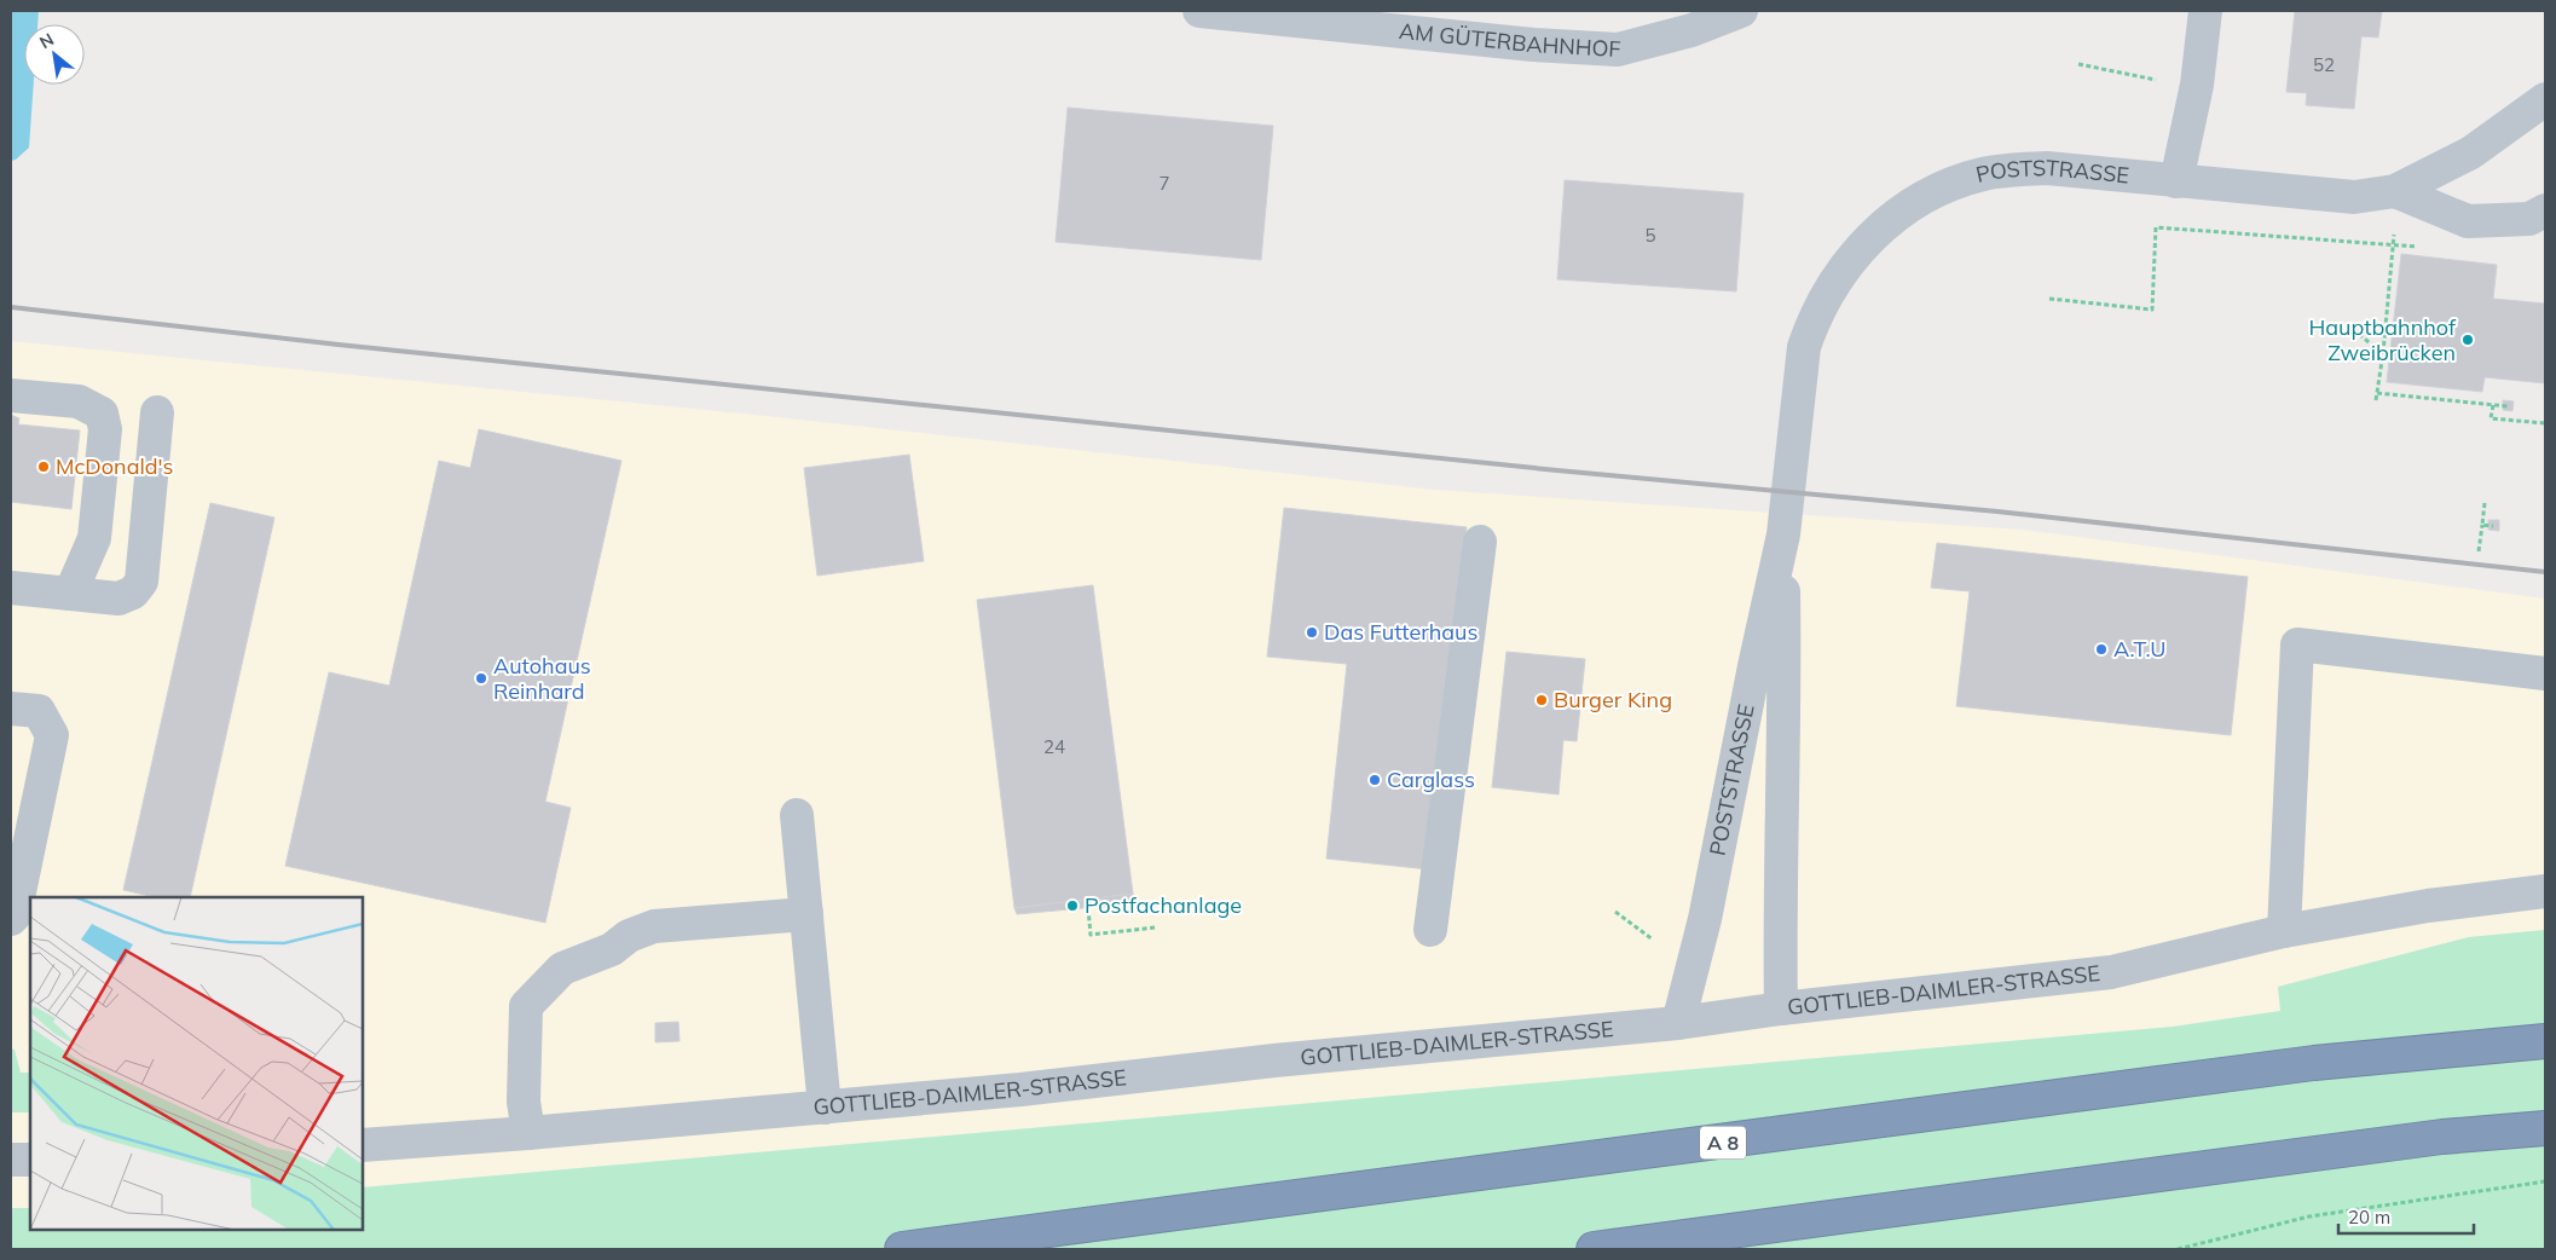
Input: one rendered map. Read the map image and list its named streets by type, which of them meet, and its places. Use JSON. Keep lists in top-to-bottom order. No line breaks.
{"streets":{"highway":["A 8"],"street":["AM GÜTERBAHNHOF","POSTSTRASSE","GOTTLIEB-DAIMLER-STRASSE"]},"crossings":[["POSTSTRASSE","GOTTLIEB-DAIMLER-STRASSE"]],"places":["Hauptbahnhof Zweibrücken","McDonald's","Das Futterhaus","A.T.U","Autohaus Reinhard","Burger King","Carglass","Postfachanlage"],"house_numbers":["52","7","5","24"],"scale_bar":"20 m","north":"top left"}
